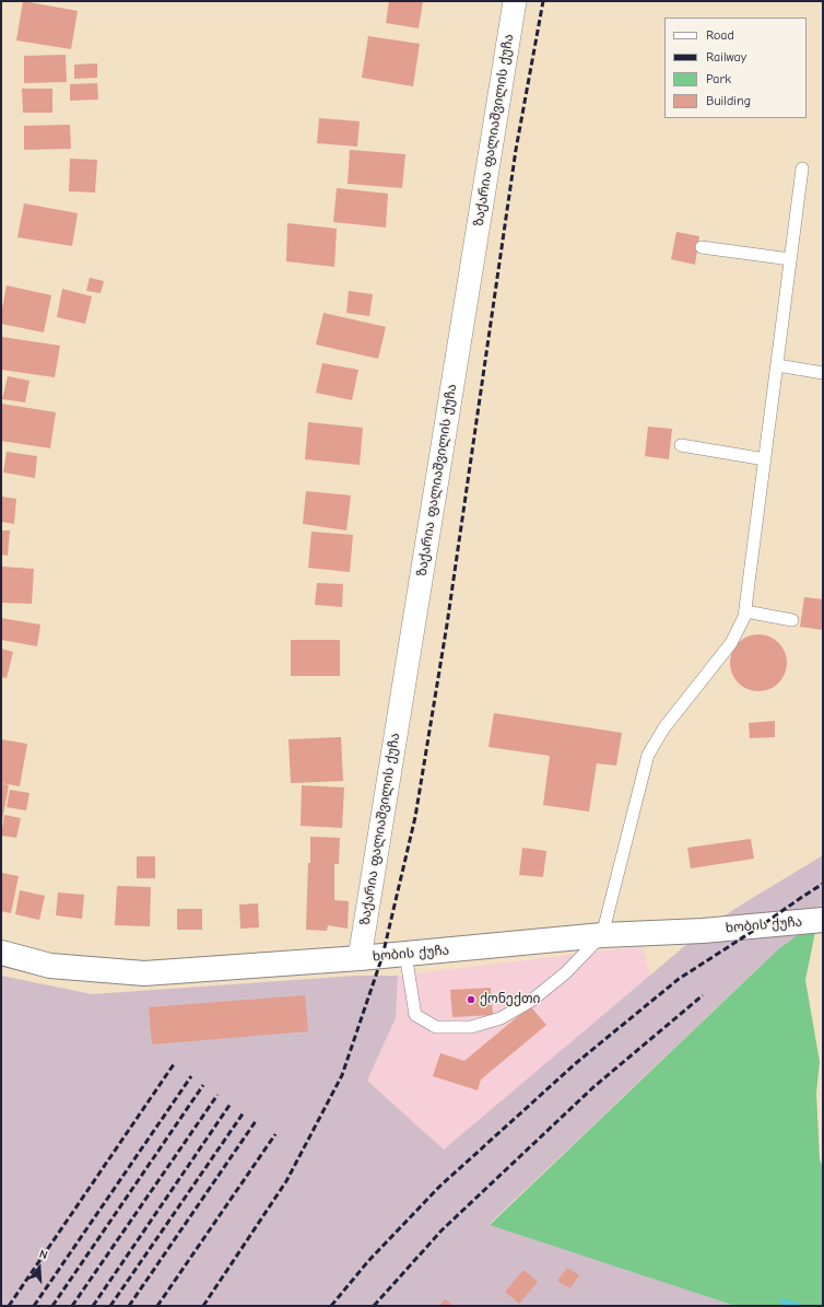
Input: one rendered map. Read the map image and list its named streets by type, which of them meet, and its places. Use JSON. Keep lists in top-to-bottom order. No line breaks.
{"streets":{"main road":["ხობის ქუჩა"],"street":["ზაქარია ფალიაშვილის ქუჩა"]},"crossings":[["ზაქარია ფალიაშვილის ქუჩა","ხობის ქუჩა"]],"places":["ქონექთი"],"legend":["Road","Railway","Park","Building"],"north":"top"}
